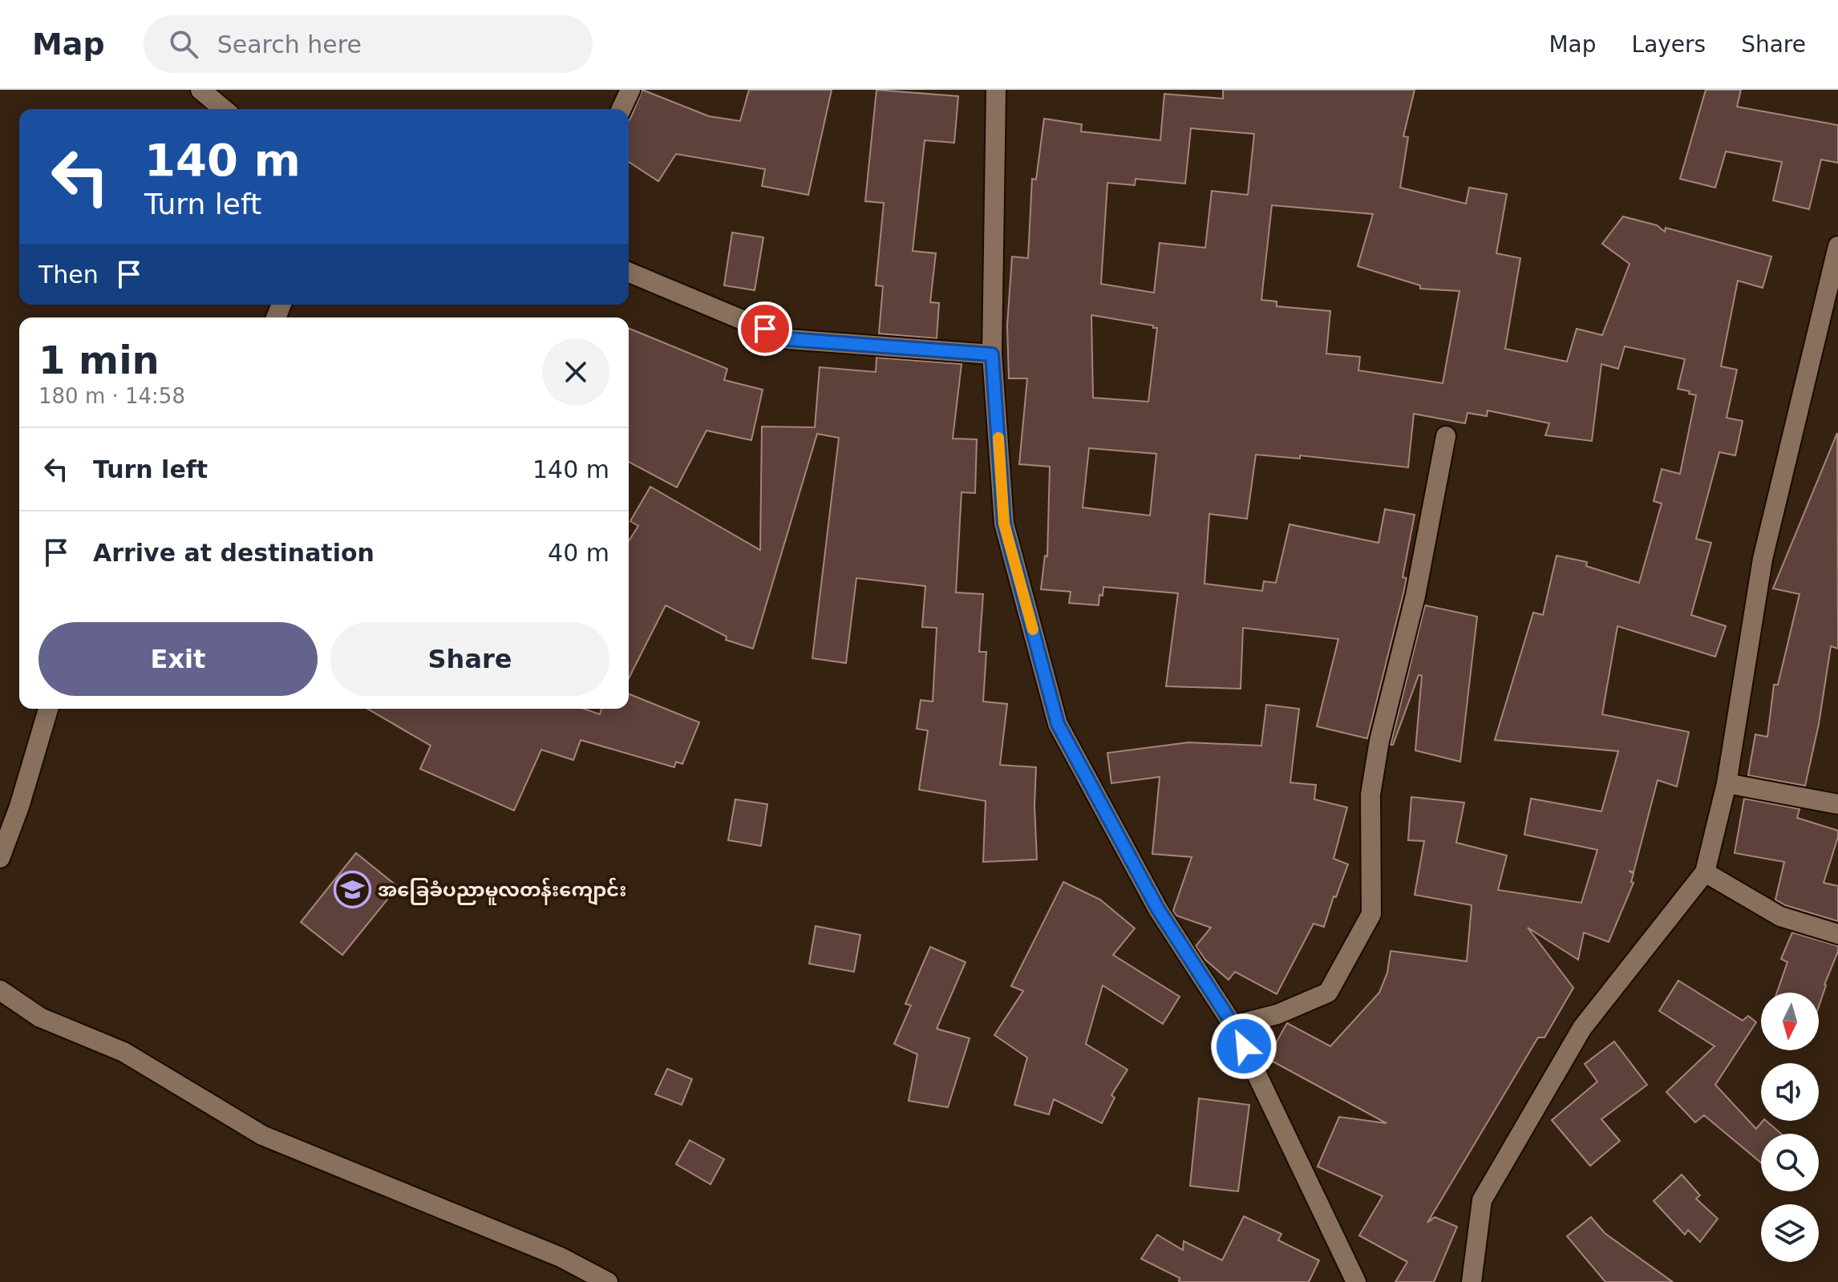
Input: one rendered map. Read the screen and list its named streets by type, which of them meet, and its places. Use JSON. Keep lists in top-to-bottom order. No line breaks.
{"places":{"school or university":["အခြေခံပညာမူလတန်းကျောင်း"]},"north":"bottom","page":{"header":"Map","search":"Search here","nav":["Map","Layers","Share"],"turn":["140 m","Turn left"],"then":"Then","heading":["1 min","180 m · 14:58"],"list":[{"name":"Turn left","value":"140 m"},{"name":"Arrive at destination","value":"40 m"}],"buttons":["Exit","Share"]}}
